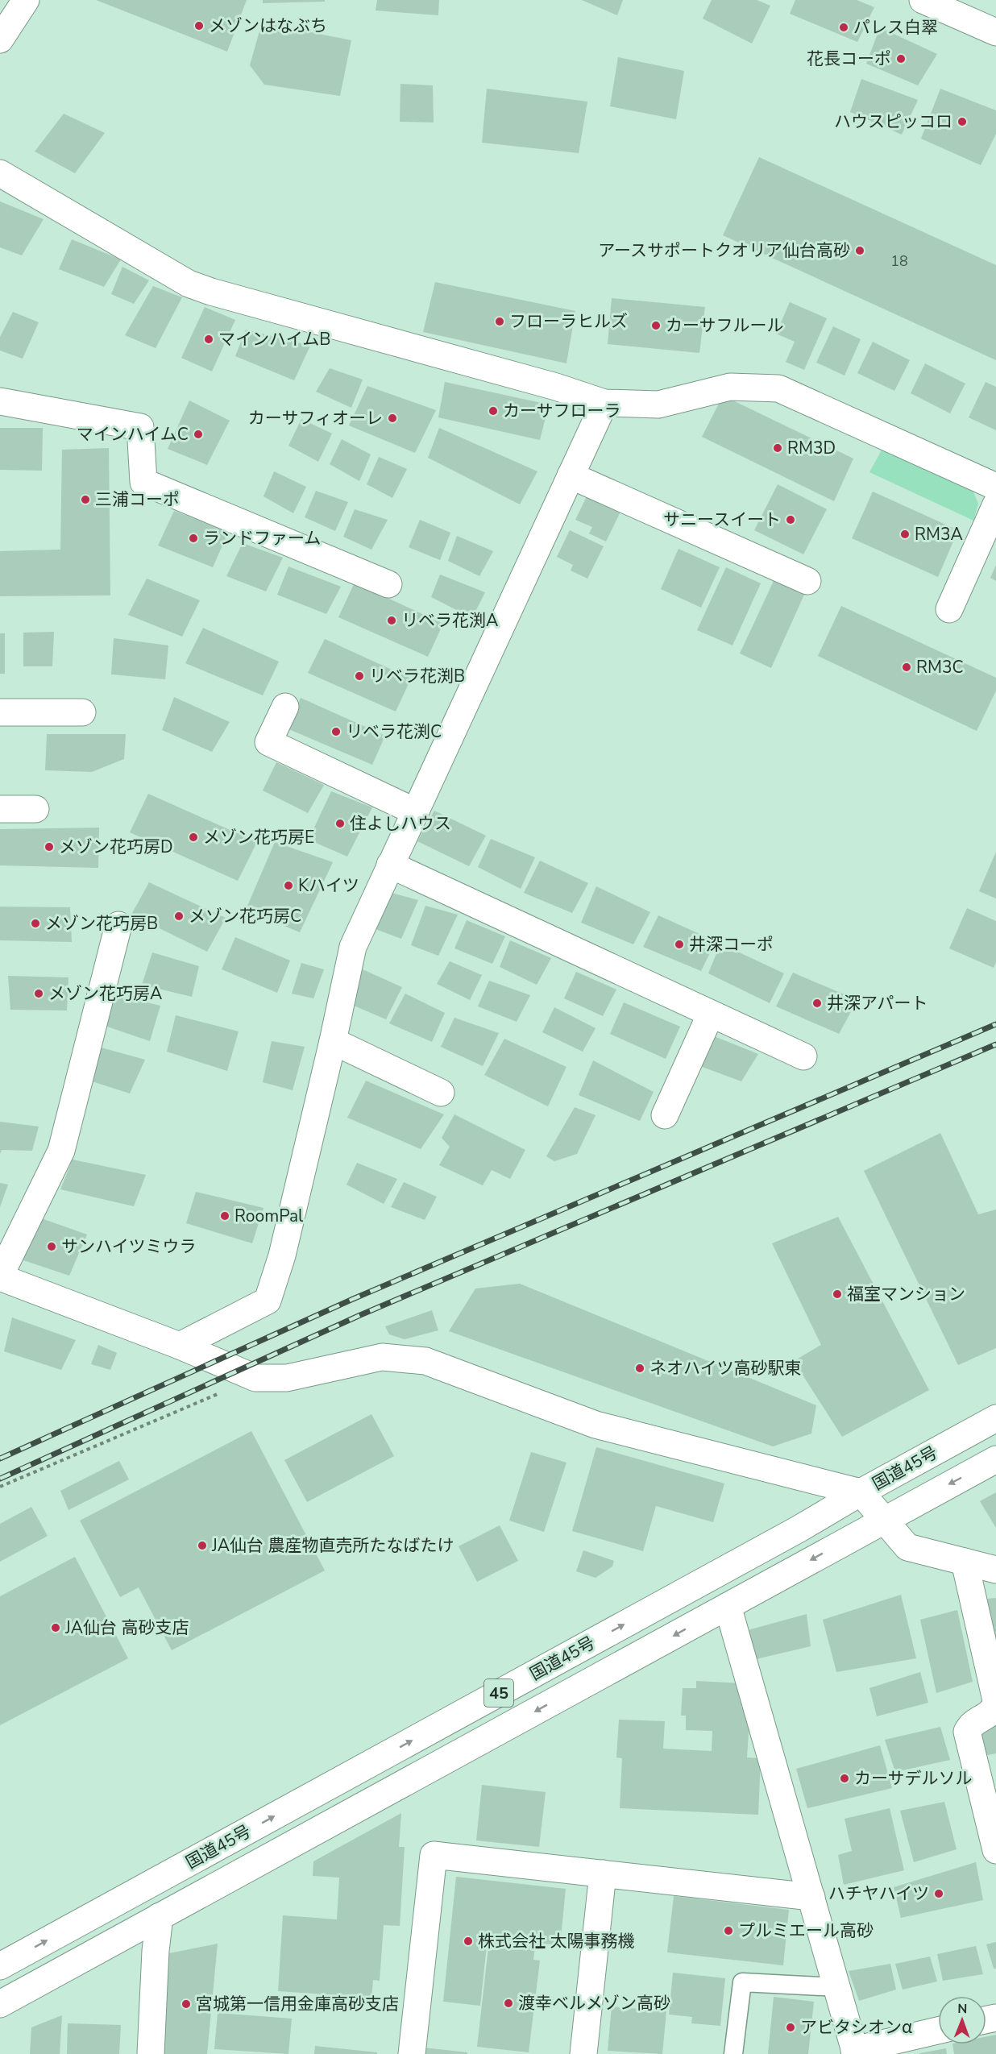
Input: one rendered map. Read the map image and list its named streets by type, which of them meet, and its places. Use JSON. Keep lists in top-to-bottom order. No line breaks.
{"streets":{"main road":["国道45号","45"]},"places":["メゾンはなぶち","パレス白翠","花長コーポ","ハウスピッコロ","アースサポートクオリア仙台高砂","フローラヒルズ","カーサフルール","マインハイムB","カーサフローラ","カーサフィオーレ","マインハイムC","RM3D","三浦コーポ","サニースイート","RM3A","ランドファーム","リベラ花渕A","RM3C","リベラ花渕B","リベラ花渕C","住よしハウス","メゾン花巧房E","メゾン花巧房D","Kハイツ","メゾン花巧房C","メゾン花巧房B","井深コーポ","メゾン花巧房A","井深アパート","RoomPal","サンハイツミウラ","福室マンション","ネオハイツ高砂駅東","JA仙台 農産物直売所たなばたけ","JA仙台 高砂支店","カーサデルソル","ハチヤハイツ","プルミエール高砂","株式会社 太陽事務機","渡幸ベルメゾン高砂","宮城第一信用金庫高砂支店","アビタシオンα"],"house_numbers":["18"],"north":"top"}
